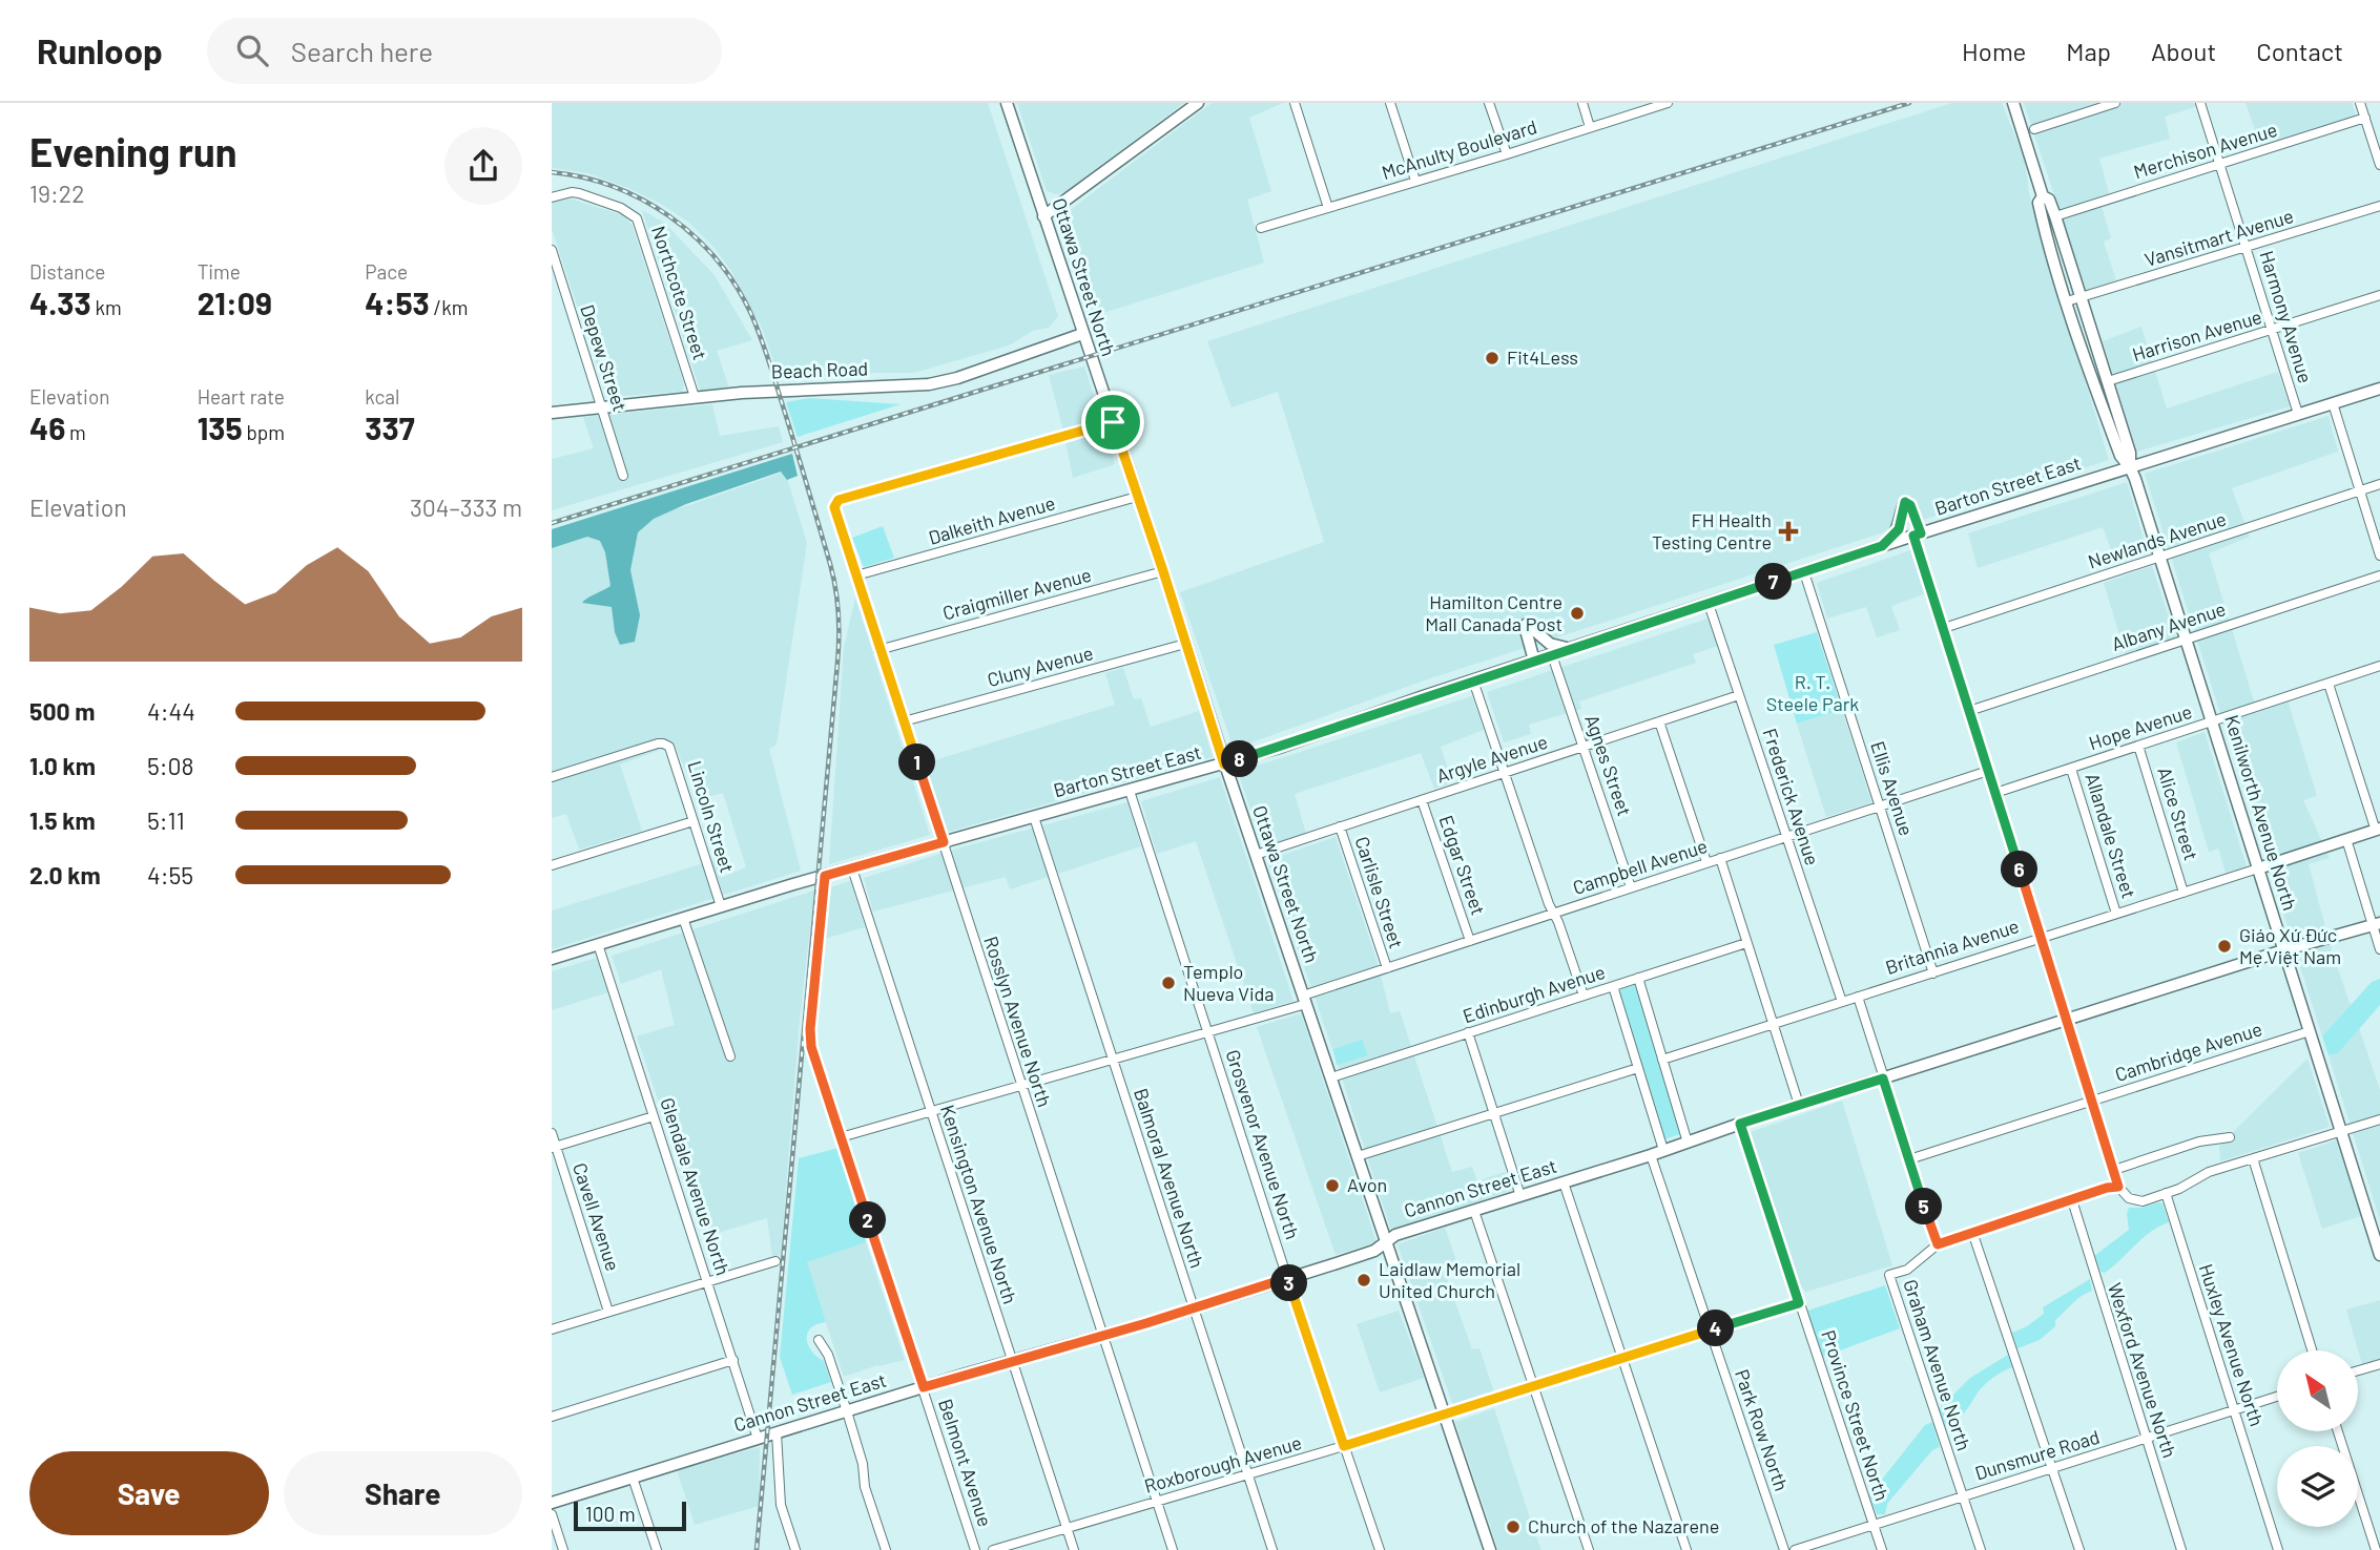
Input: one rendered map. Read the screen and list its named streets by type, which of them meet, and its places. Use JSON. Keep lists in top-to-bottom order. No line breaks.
{"streets":{"main road":["Ottawa Street North","Beach Road","Barton Street East","Kenilworth Avenue North","Britannia Avenue","Cannon Street East"],"street":["McAnulty Boulevard","Merchison Avenue","Vansitmart Avenue","Northcote Street","Harmony Avenue","Harrison Avenue","Depew Street","Dalkeith Avenue","Newlands Avenue","Craigmiller Avenue","Albany Avenue","Cluny Avenue","Hope Avenue","Argyle Avenue","Agnes Street","Ellis Avenue","Frederick Avenue","Alice Street","Lincoln Street","Allandale Street","Edgar Street","Campbell Avenue","Carlisle Street","Edinburgh Avenue","Rosslyn Avenue North","Cambridge Avenue","Grosvenor Avenue North","Balmoral Avenue North","Glendale Avenue North","Kensington Avenue North","Cavell Avenue","Huxley Avenue North","Graham Avenue North","Wexford Avenue North","Province Street North","Park Row North","Dunsmure Road","Belmont Avenue","Roxborough Avenue"]},"crossings":[["Merchison Avenue","Harmony Avenue"],["Merchison Avenue","Kenilworth Avenue North"],["Vansitmart Avenue","Harmony Avenue"],["Vansitmart Avenue","Kenilworth Avenue North"],["Ottawa Street North","Beach Road"],["Ottawa Street North","Barton Street East"],["Ottawa Street North","Dalkeith Avenue"],["Ottawa Street North","Craigmiller Avenue"],["Ottawa Street North","Cluny Avenue"],["Ottawa Street North","Argyle Avenue"],["Ottawa Street North","Campbell Avenue"],["Ottawa Street North","Edinburgh Avenue"],["Ottawa Street North","Rosslyn Avenue North"],["Ottawa Street North","Cannon Street East"],["Ottawa Street North","Roxborough Avenue"],["Northcote Street","Beach Road"],["Harmony Avenue","Harrison Avenue"],["Harmony Avenue","Barton Street East"],["Harrison Avenue","Kenilworth Avenue North"],["Depew Street","Beach Road"],["Barton Street East","Agnes Street"],["Barton Street East","Ellis Avenue"],["Barton Street East","Frederick Avenue"],["Barton Street East","Kenilworth Avenue North"],["Barton Street East","Lincoln Street"],["Barton Street East","Rosslyn Avenue North"],["Barton Street East","Grosvenor Avenue North"],["Barton Street East","Balmoral Avenue North"],["Barton Street East","Glendale Avenue North"],["Barton Street East","Kensington Avenue North"],["Barton Street East","Belmont Avenue"],["Dalkeith Avenue","Rosslyn Avenue North"],["Newlands Avenue","Kenilworth Avenue North"],["Craigmiller Avenue","Rosslyn Avenue North"],["Albany Avenue","Kenilworth Avenue North"],["Cluny Avenue","Rosslyn Avenue North"],["Hope Avenue","Kenilworth Avenue North"],["Hope Avenue","Alice Street"],["Hope Avenue","Allandale Street"],["Argyle Avenue","Agnes Street"],["Argyle Avenue","Frederick Avenue"],["Argyle Avenue","Edgar Street"],["Argyle Avenue","Carlisle Street"],["Agnes Street","Campbell Avenue"],["Ellis Avenue","Campbell Avenue"],["Ellis Avenue","Britannia Avenue"],["Frederick Avenue","Campbell Avenue"],["Frederick Avenue","Britannia Avenue"],["Kenilworth Avenue North","Britannia Avenue"],["Kenilworth Avenue North","Cambridge Avenue"],["Kenilworth Avenue North","Cannon Street East"],["Alice Street","Britannia Avenue"],["Allandale Street","Britannia Avenue"],["Edgar Street","Campbell Avenue"],["Campbell Avenue","Carlisle Street"],["Campbell Avenue","Rosslyn Avenue North"],["Campbell Avenue","Grosvenor Avenue North"],["Campbell Avenue","Balmoral Avenue North"],["Campbell Avenue","Kensington Avenue North"],["Campbell Avenue","Belmont Avenue"],["Rosslyn Avenue North","Cannon Street East"],["Rosslyn Avenue North","Roxborough Avenue"],["Grosvenor Avenue North","Cannon Street East"],["Grosvenor Avenue North","Roxborough Avenue"],["Balmoral Avenue North","Cannon Street East"],["Balmoral Avenue North","Roxborough Avenue"],["Glendale Avenue North","Cannon Street East"],["Cannon Street East","Kensington Avenue North"],["Cannon Street East","Province Street North"],["Cannon Street East","Park Row North"],["Cannon Street East","Belmont Avenue"],["Kensington Avenue North","Roxborough Avenue"],["Huxley Avenue North","Dunsmure Road"],["Graham Avenue North","Dunsmure Road"],["Wexford Avenue North","Dunsmure Road"],["Province Street North","Dunsmure Road"],["Province Street North","Roxborough Avenue"],["Park Row North","Roxborough Avenue"]],"parks":["R. T. Steele Park"],"places":{"other":["Fit4Less","Hamilton Centre Mall Canada Post","Giáo Xứ Đức Mẹ Việt Nam","Templo Nueva Vida","Avon","Laidlaw Memorial United Church","Church of the Nazarene"],"health":["FH Health Testing Centre"]},"scale_bar":"100 m","north":"top left","page":{"header":"Runloop","search":"Search here","nav":["Home","Map","About","Contact"],"heading":["Evening run","19:22"],"stats":[["Distance","4.33 km"],["Time","21:09"],["Pace","4:53 /km"],["Elevation","46 m"],["Heart rate","135 bpm"],["kcal","337"]],"chart":["Elevation","304–333 m"],"pins":["7","8","1","6","5","2","3","4"],"list":[{"name":"500 m","note":"4:44"},{"name":"1.0 km","note":"5:08"},{"name":"1.5 km","note":"5:11"},{"name":"2.0 km","note":"4:55"}],"buttons":["Save","Share"],"scale":"100 m"}}
